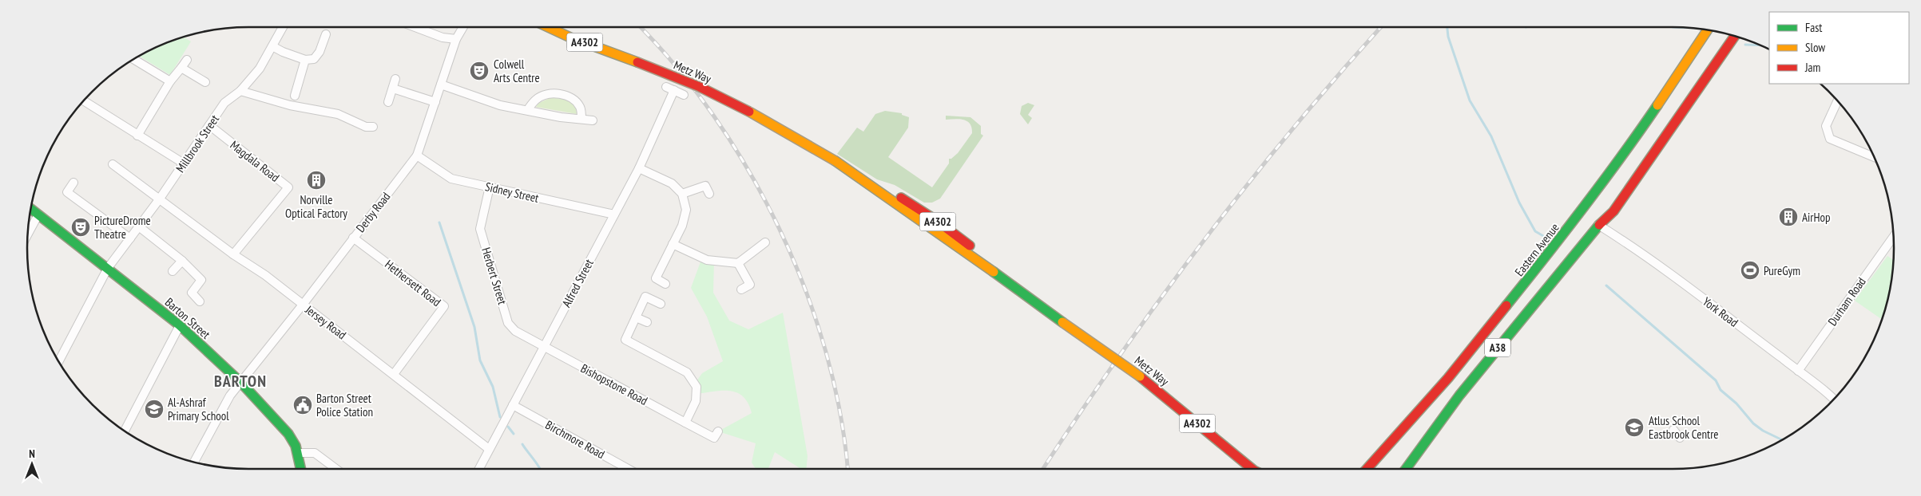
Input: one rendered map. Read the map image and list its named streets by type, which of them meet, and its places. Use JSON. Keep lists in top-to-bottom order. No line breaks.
{"streets":{"main road":["A4302","Metz Way","Eastern Avenue","Barton Street","A38"],"street":["Millbrook Street","Magdala Road","Sidney Street","Derby Road","Herbert Street","Hethersett Road","Alfred Street","Durham Road","York Road","Jersey Road","Bishopstone Road","Birchmore Road"]},"crossings":[["Millbrook Street","Magdala Road"],["Millbrook Street","Barton Street"],["Millbrook Street","Jersey Road"],["Magdala Road","Jersey Road"],["Sidney Street","Derby Road"],["Sidney Street","Herbert Street"],["Sidney Street","Alfred Street"],["Derby Road","Hethersett Road"],["Derby Road","Barton Street"],["Derby Road","Jersey Road"],["Eastern Avenue","York Road"],["Herbert Street","Alfred Street"],["Herbert Street","Bishopstone Road"],["Hethersett Road","Jersey Road"],["Alfred Street","Jersey Road"],["Alfred Street","Bishopstone Road"],["Alfred Street","Birchmore Road"],["Durham Road","York Road"]],"districts":["BARTON"],"places":{"theatre":["Colwell Arts Centre","PictureDrome Theatre"],"building":["Norville Optical Factory","AirHop"],"sports":["PureGym"],"public building":["Barton Street Police Station"],"school or university":["Al-Ashraf Primary School","Atlus School Eastbrook Centre"]},"legend":["Fast","Slow","Jam"],"north":"top"}
